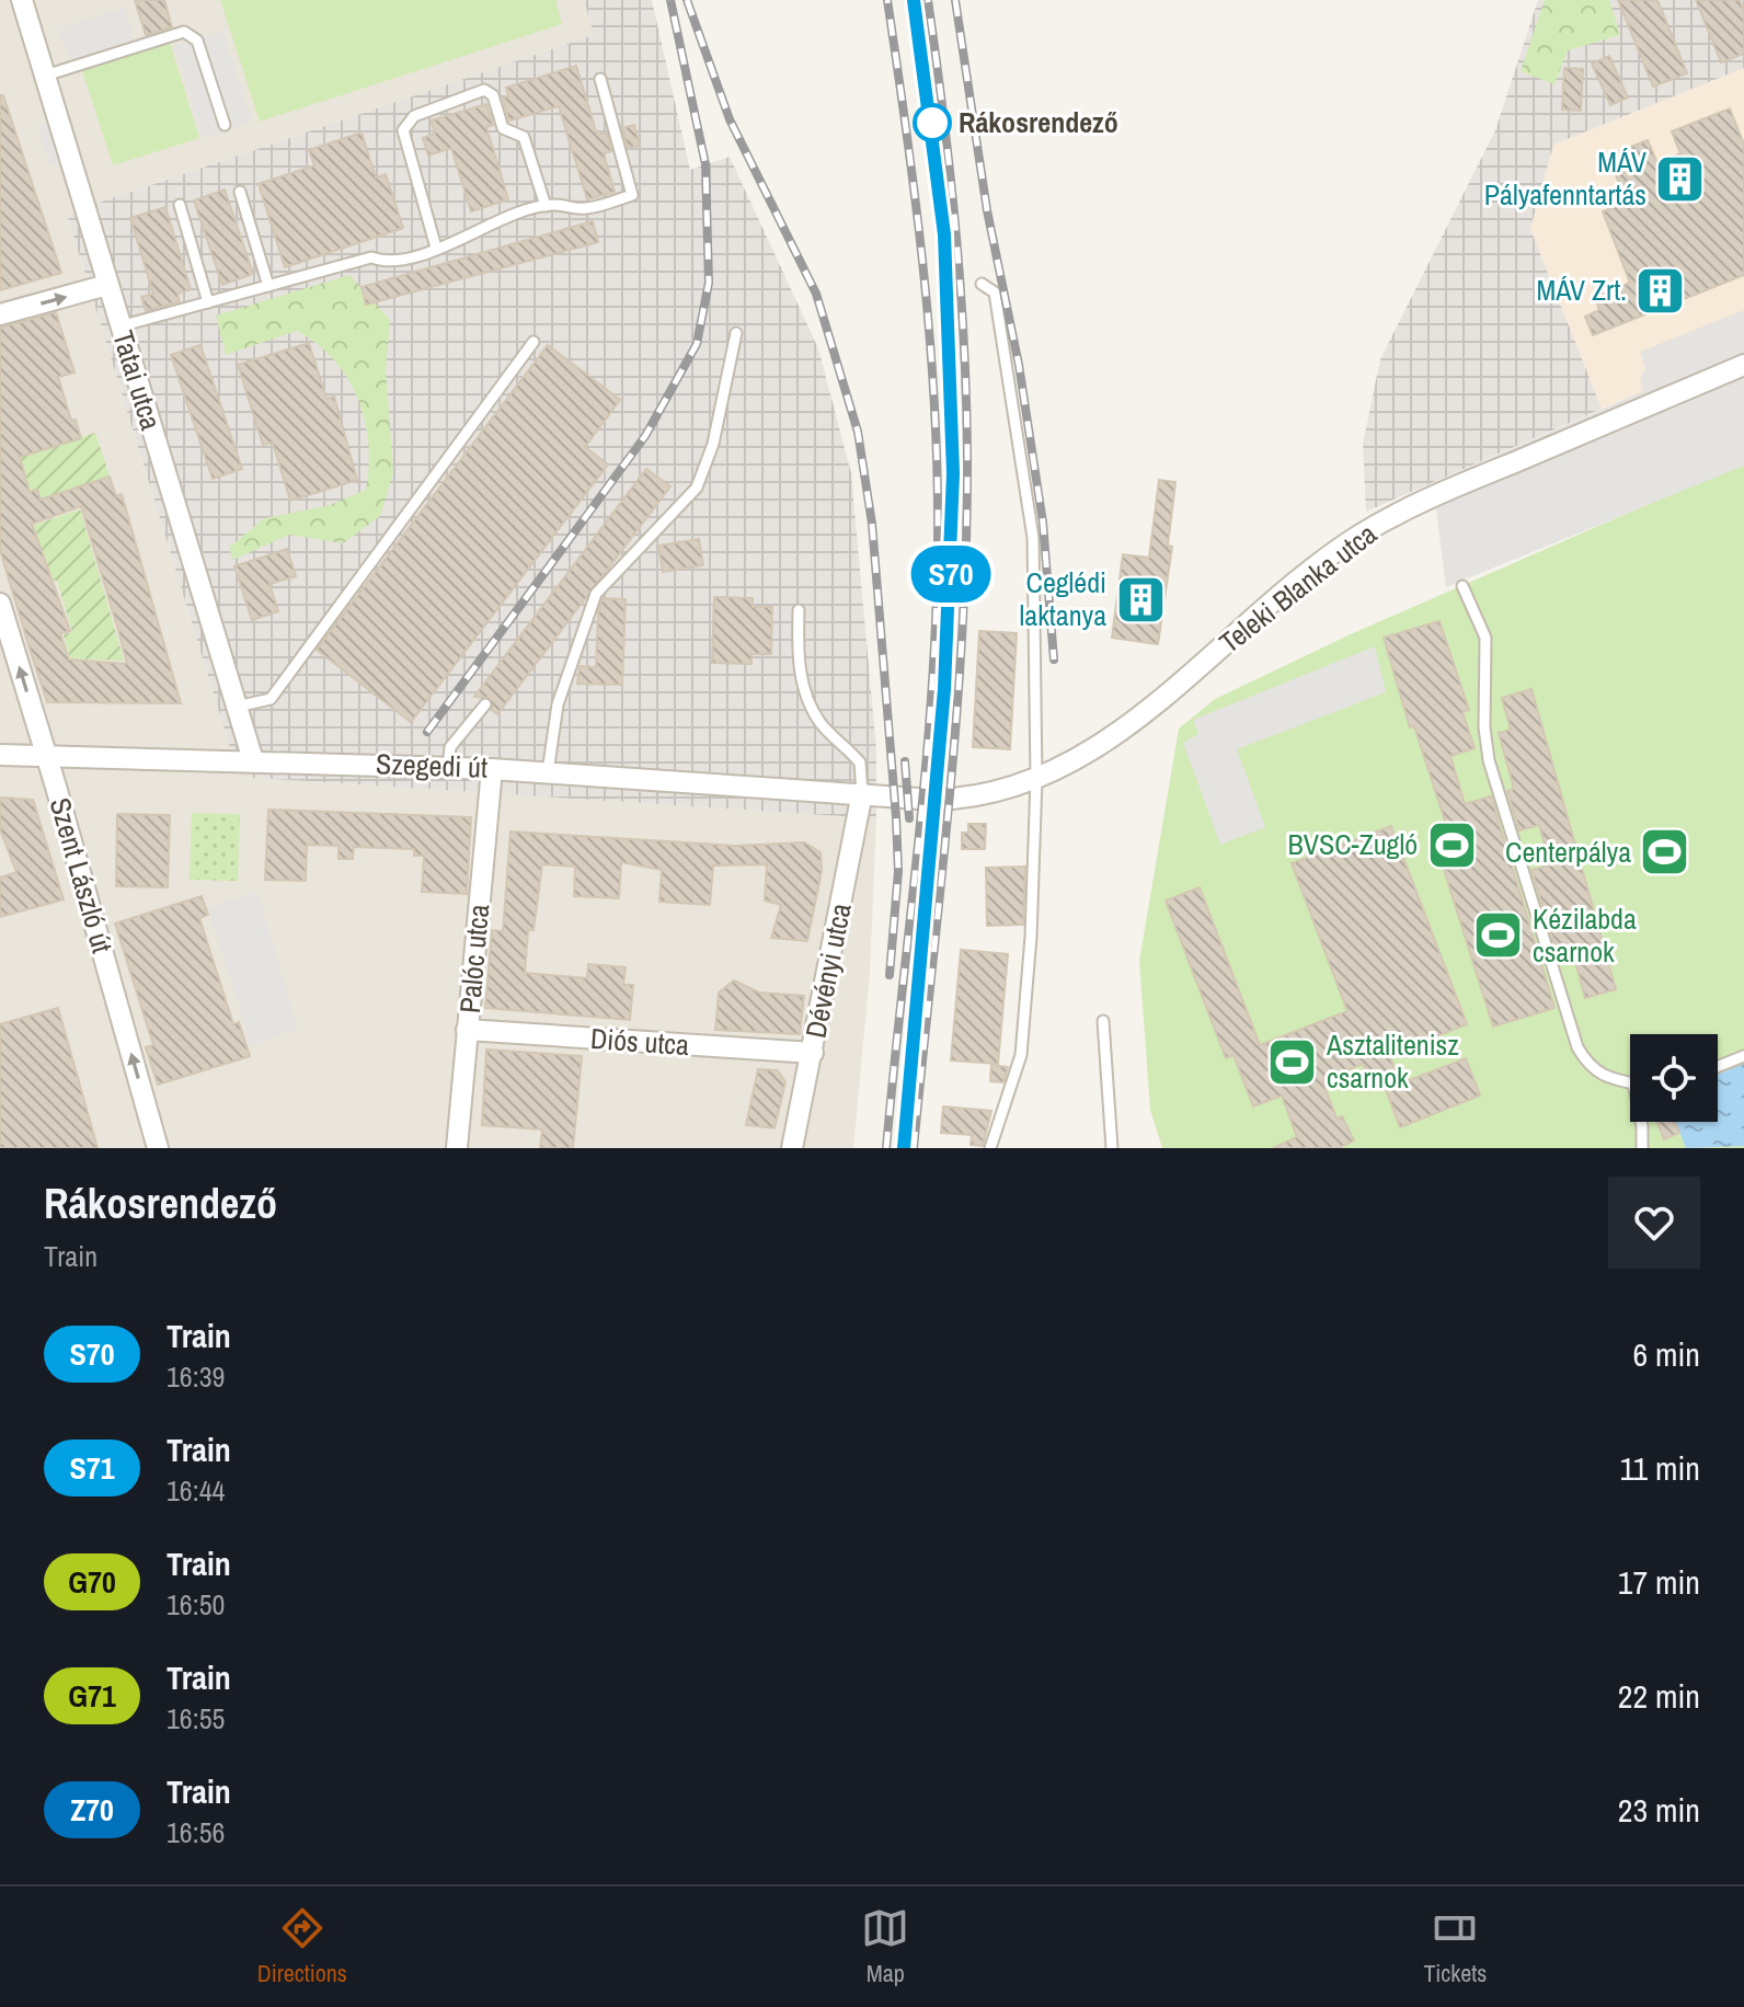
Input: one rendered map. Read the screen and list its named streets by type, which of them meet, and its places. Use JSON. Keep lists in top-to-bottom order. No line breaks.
{"streets":{"street":["Tatai utca","Teleki Blanka utca","Szegedi út","Szent László út","Palóc utca","Dévényi utca","Diós utca"]},"crossings":[["Tatai utca","Szegedi út"],["Teleki Blanka utca","Szegedi út"],["Teleki Blanka utca","Dévényi utca"],["Szegedi út","Szent László út"],["Szegedi út","Palóc utca"],["Szegedi út","Dévényi utca"],["Palóc utca","Diós utca"],["Dévényi utca","Diós utca"]],"one_way":["Szent László út"],"places":{"other":["Rákosrendező"],"building":["MÁV Pályafenntartás","MÁV Zrt.","Ceglédi laktanya"],"sports":["BVSC-Zugló","Centerpálya","Kézilabda csarnok","Asztalitenisz csarnok"]},"page":{"on_map":"S70","heading":["Rákosrendező","Train"],"list":[{"mark":"S70","name":"Train","note":"16:39","value":"6 min"},{"mark":"S71","name":"Train","note":"16:44","value":"11 min"},{"mark":"G70","name":"Train","note":"16:50","value":"17 min"},{"mark":"G71","name":"Train","note":"16:55","value":"22 min"},{"mark":"Z70","name":"Train","note":"16:56","value":"23 min"}],"tabs":["Directions","Map","Tickets"]}}
